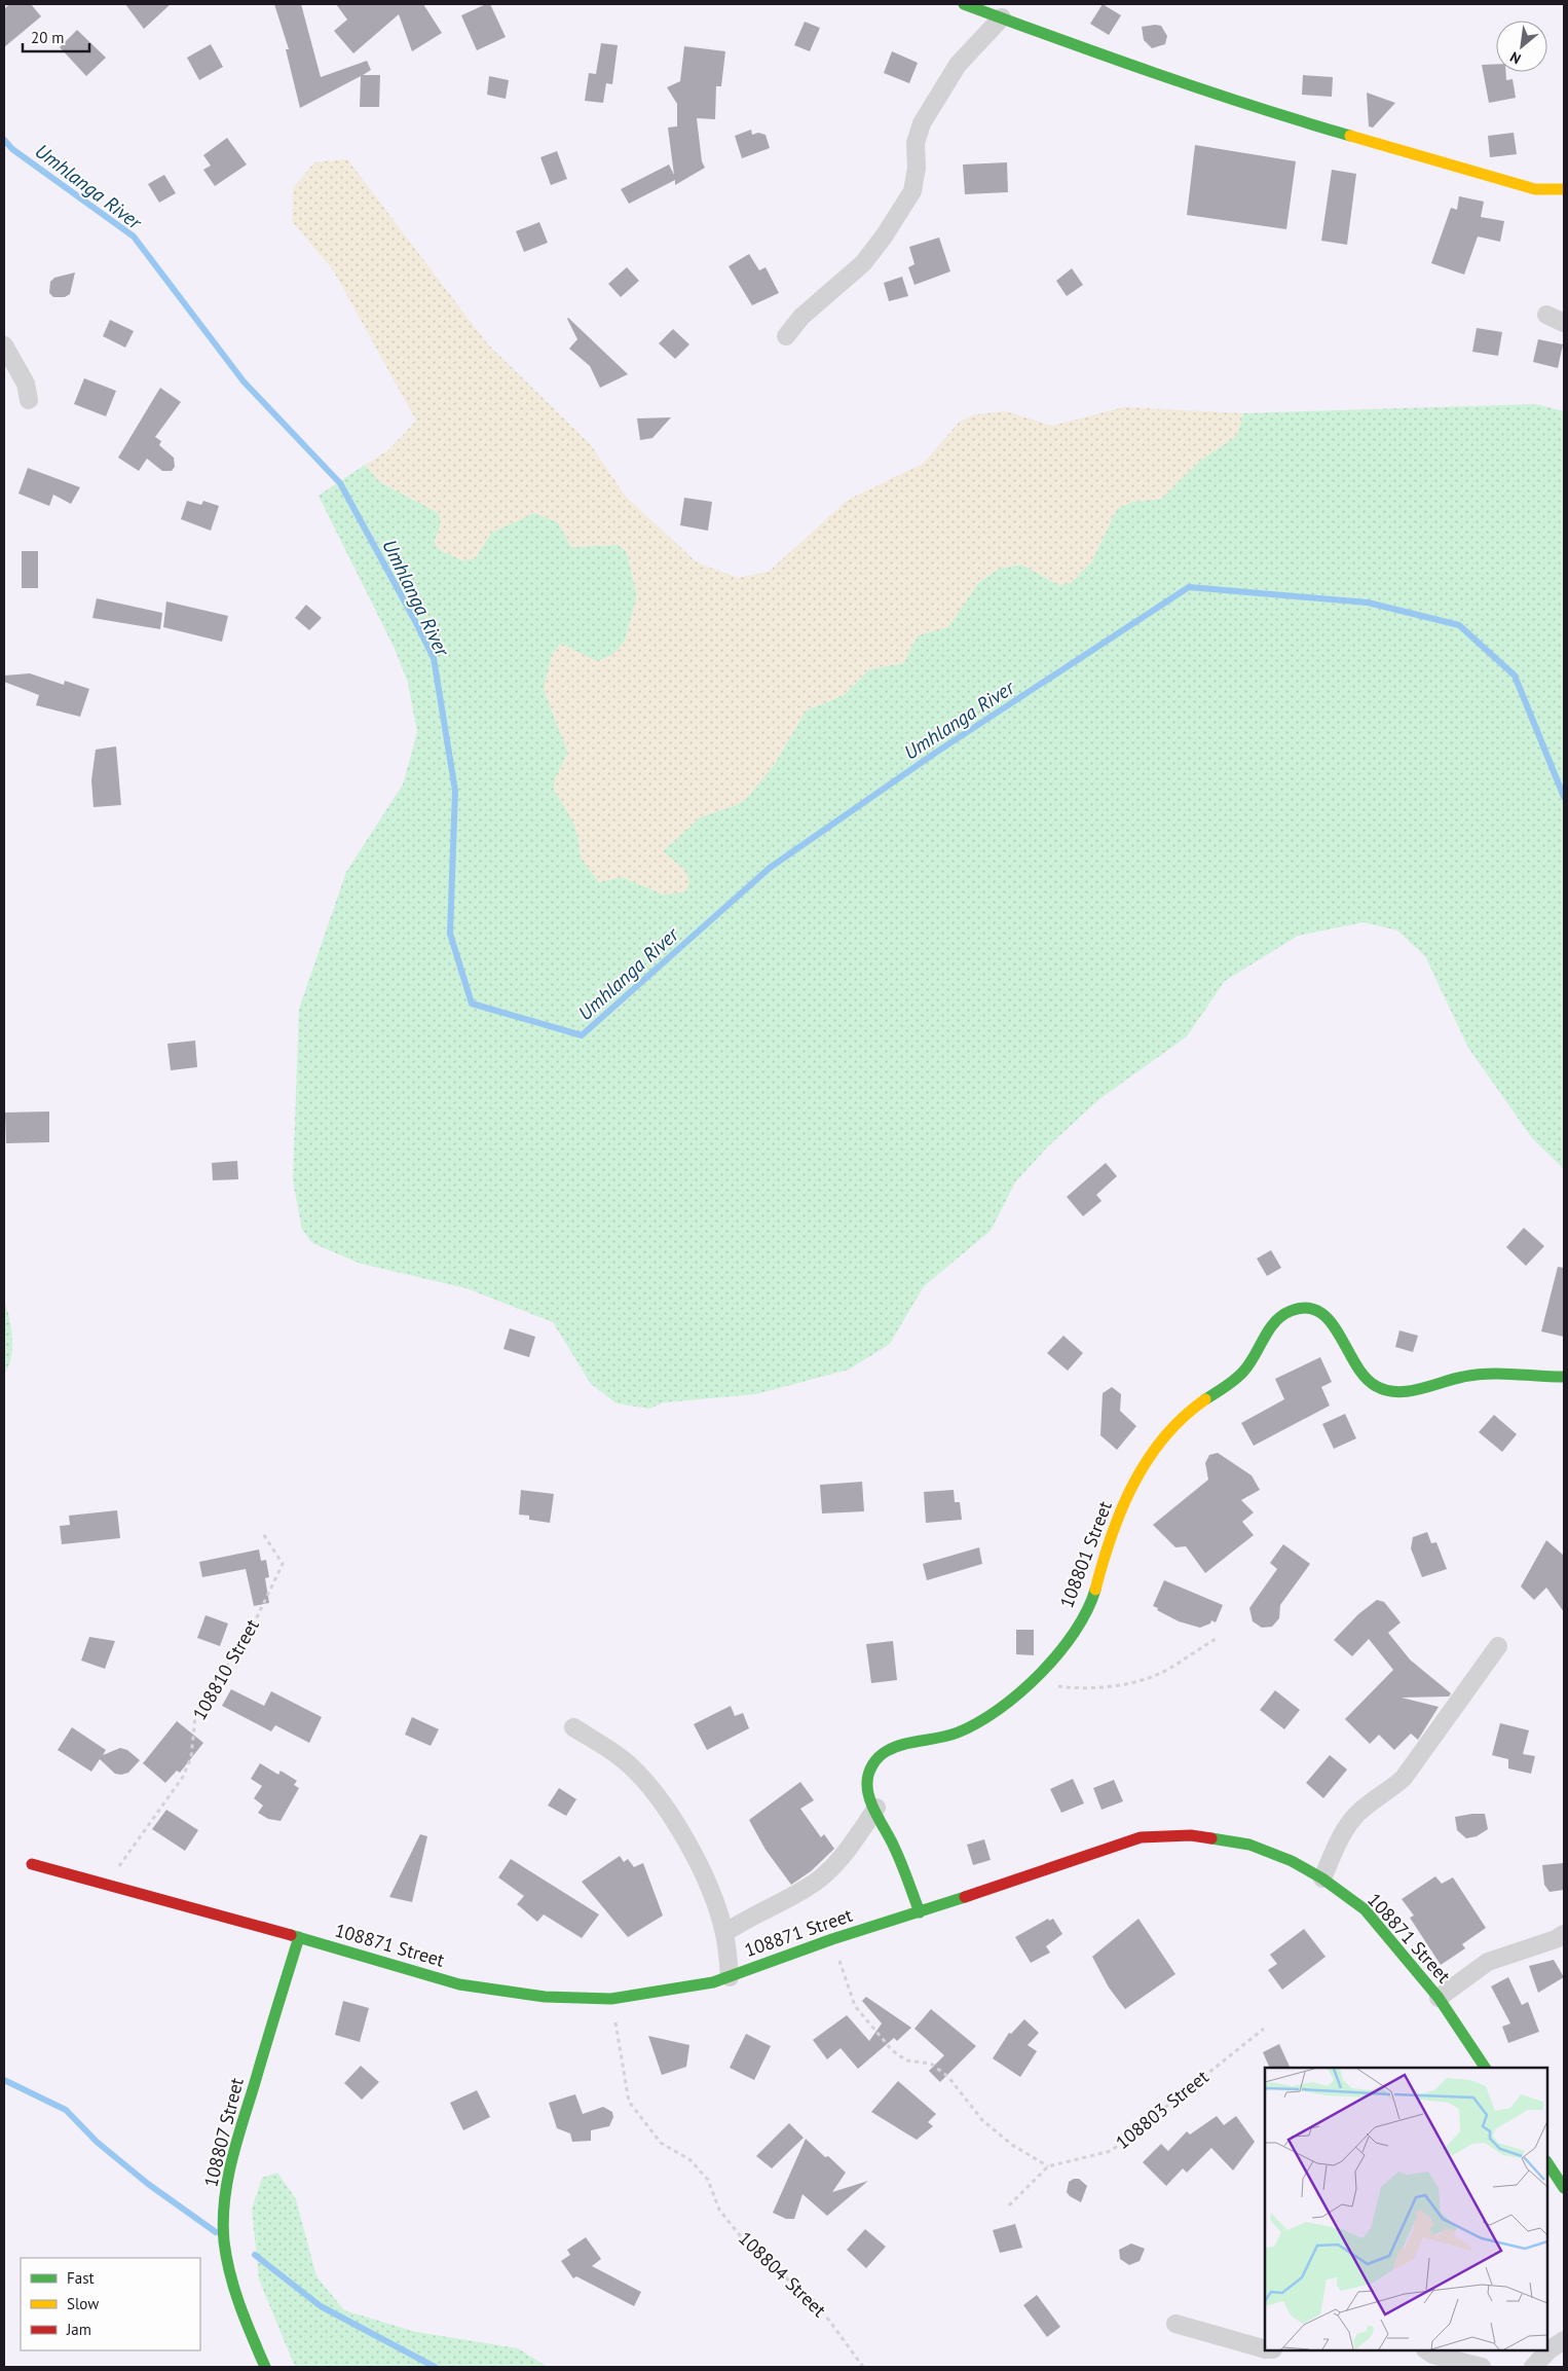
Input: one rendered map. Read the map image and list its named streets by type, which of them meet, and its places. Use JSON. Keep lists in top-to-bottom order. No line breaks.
{"streets":{"street":["108801 Street","108871 Street","108807 Street"],"path":["108810 Street","108803 Street","108804 Street"]},"crossings":[["108801 Street","108871 Street"],["108810 Street","108871 Street"],["108871 Street","108807 Street"],["108871 Street","108804 Street"]],"water":["Umhlanga River"],"legend":["Fast","Slow","Jam"],"scale_bar":"20 m","north":"bottom left"}
